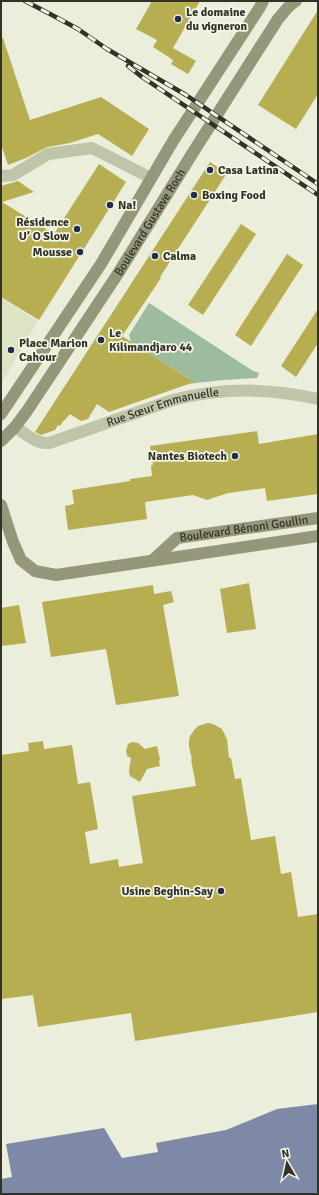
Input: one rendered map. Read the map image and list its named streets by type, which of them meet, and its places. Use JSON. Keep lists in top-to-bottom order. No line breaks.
{"streets":{"street":["Boulevard Gustave Roch","Rue Sœur Emmanuelle","Boulevard Bénoni Goullin"]},"crossings":[["Boulevard Gustave Roch","Rue Sœur Emmanuelle"]],"places":["Le domaine du vigneron","Casa Latina","Boxing Food","Na!","Résidence U’ O Slow","Mousse","Calma","Le Kilimandjaro 44","Place Marion Cahour","Nantes Biotech","Usine Beghin-Say"],"north":"top"}
